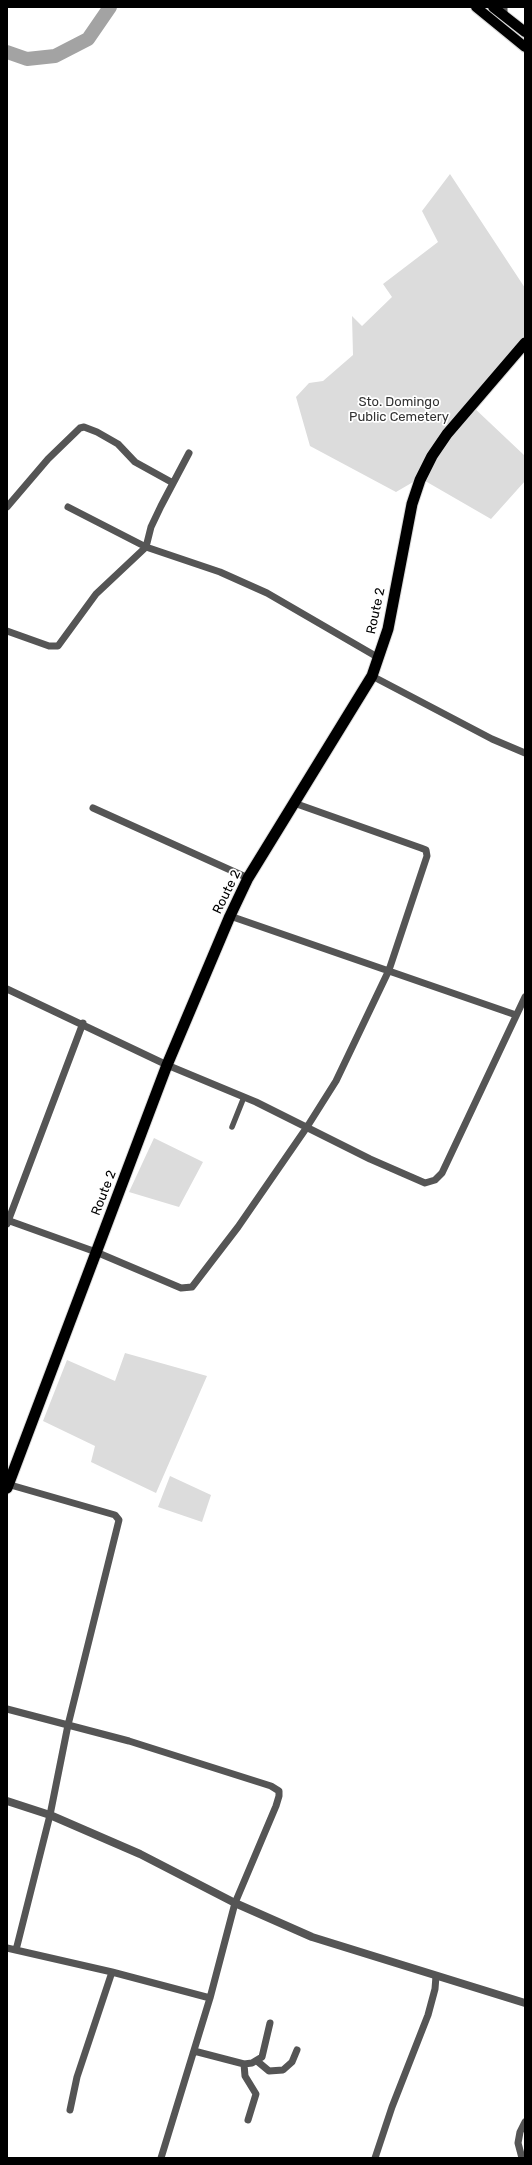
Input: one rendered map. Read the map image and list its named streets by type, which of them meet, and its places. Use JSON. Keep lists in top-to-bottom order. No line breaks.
{"streets":{"highway":["Route 2"]},"parks":["Sto. Domingo Public Cemetery"]}
